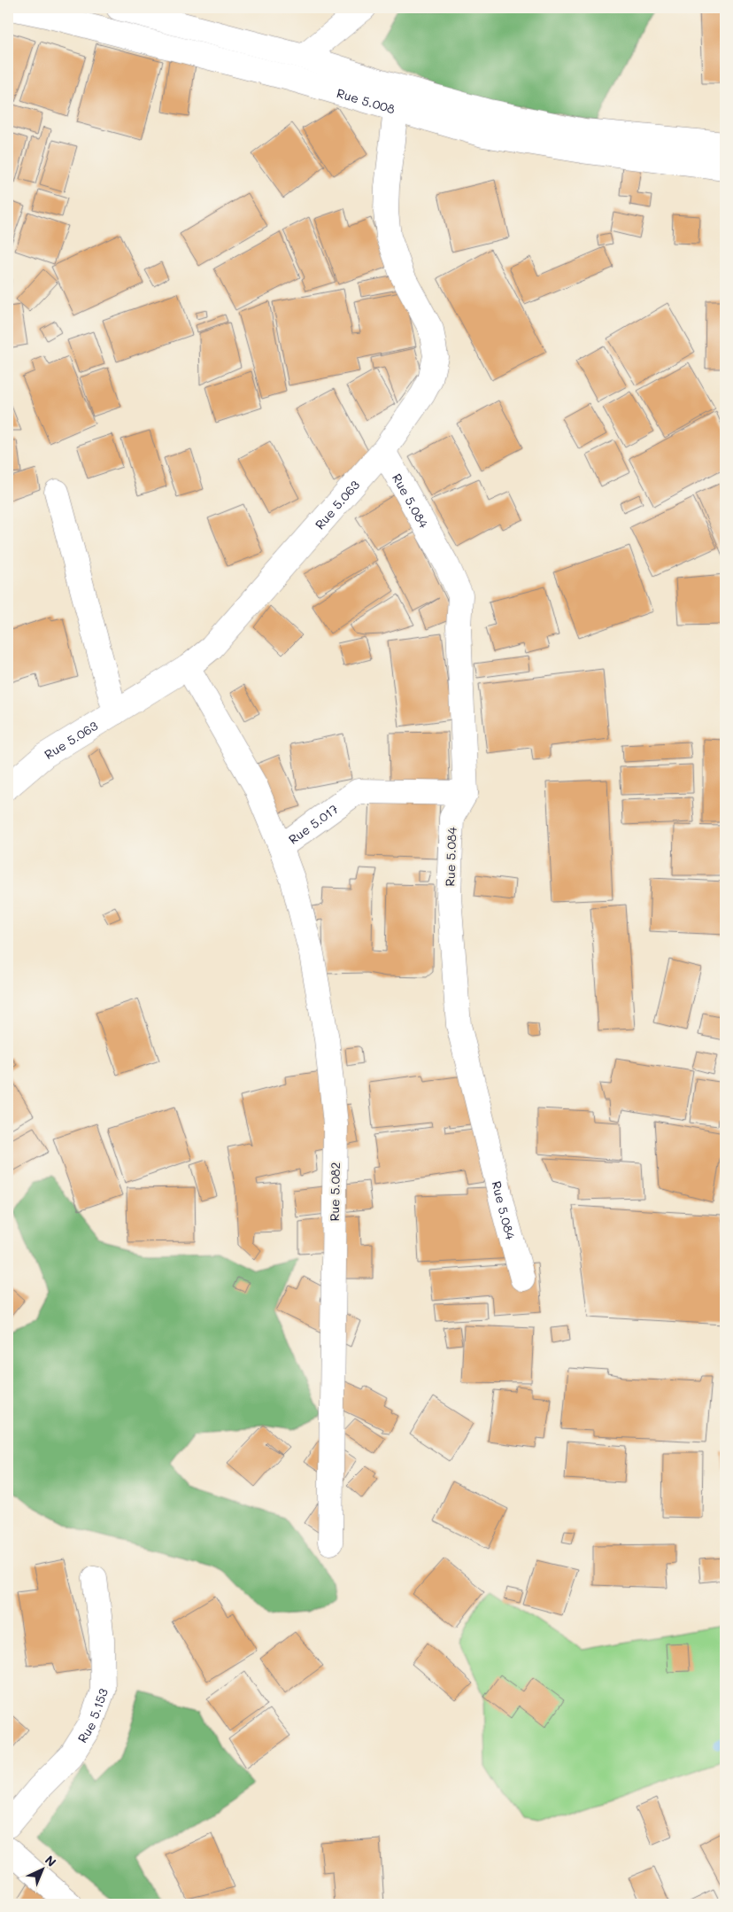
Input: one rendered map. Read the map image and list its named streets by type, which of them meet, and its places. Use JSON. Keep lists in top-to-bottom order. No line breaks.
{"streets":{"street":["Rue 5.008","Rue 5.084","Rue 5.063","Rue 5.017","Rue 5.082","Rue 5.153"]},"crossings":[["Rue 5.008","Rue 5.063"],["Rue 5.084","Rue 5.063"],["Rue 5.084","Rue 5.017"],["Rue 5.063","Rue 5.017"],["Rue 5.017","Rue 5.082"]],"north":"top right"}
